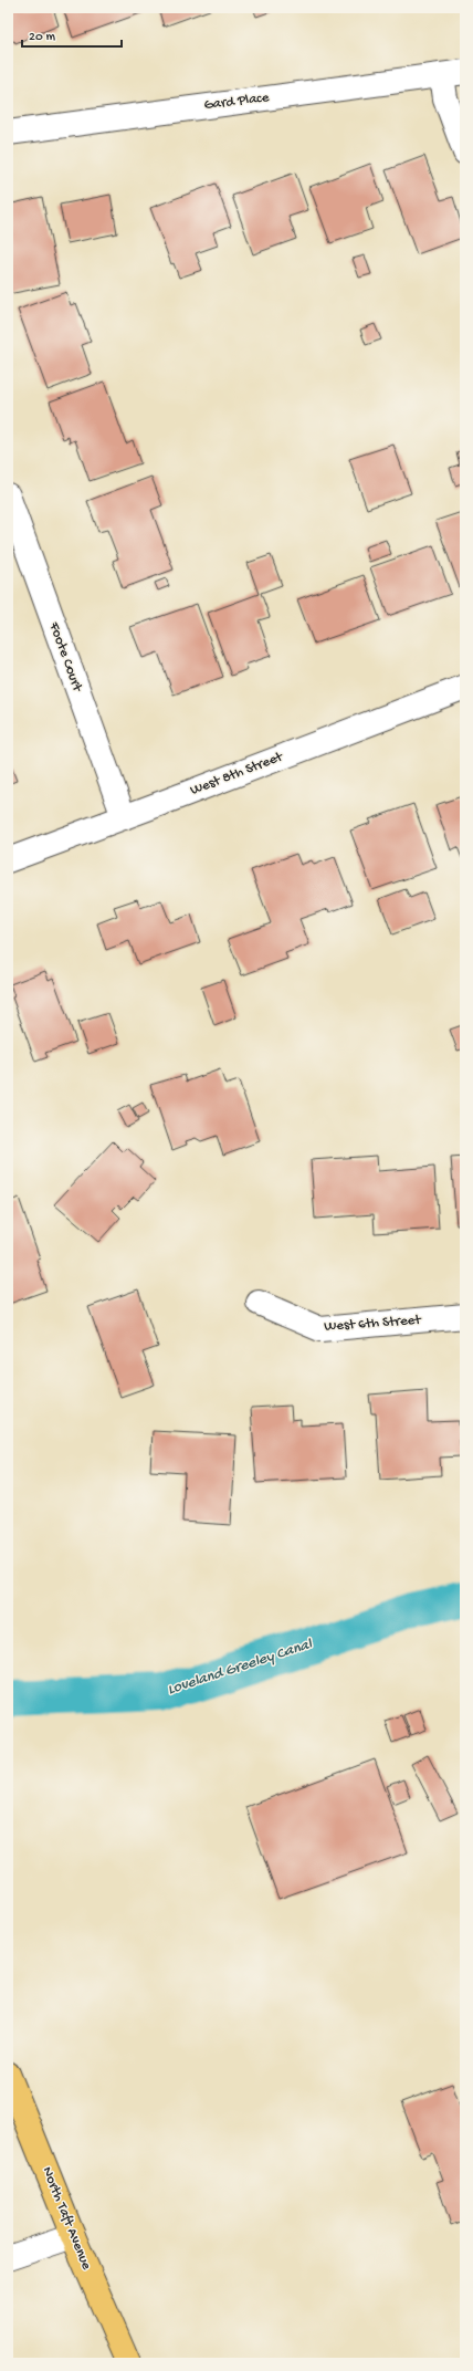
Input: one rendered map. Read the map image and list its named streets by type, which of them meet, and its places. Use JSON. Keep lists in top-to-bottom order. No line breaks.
{"streets":{"main road":["North Taft Avenue"],"street":["Gard Place","Foote Court","West 8th Street","West 6th Street"]},"crossings":[["Foote Court","West 8th Street"]],"water":["Loveland Greeley Canal"],"scale_bar":"20 m"}
